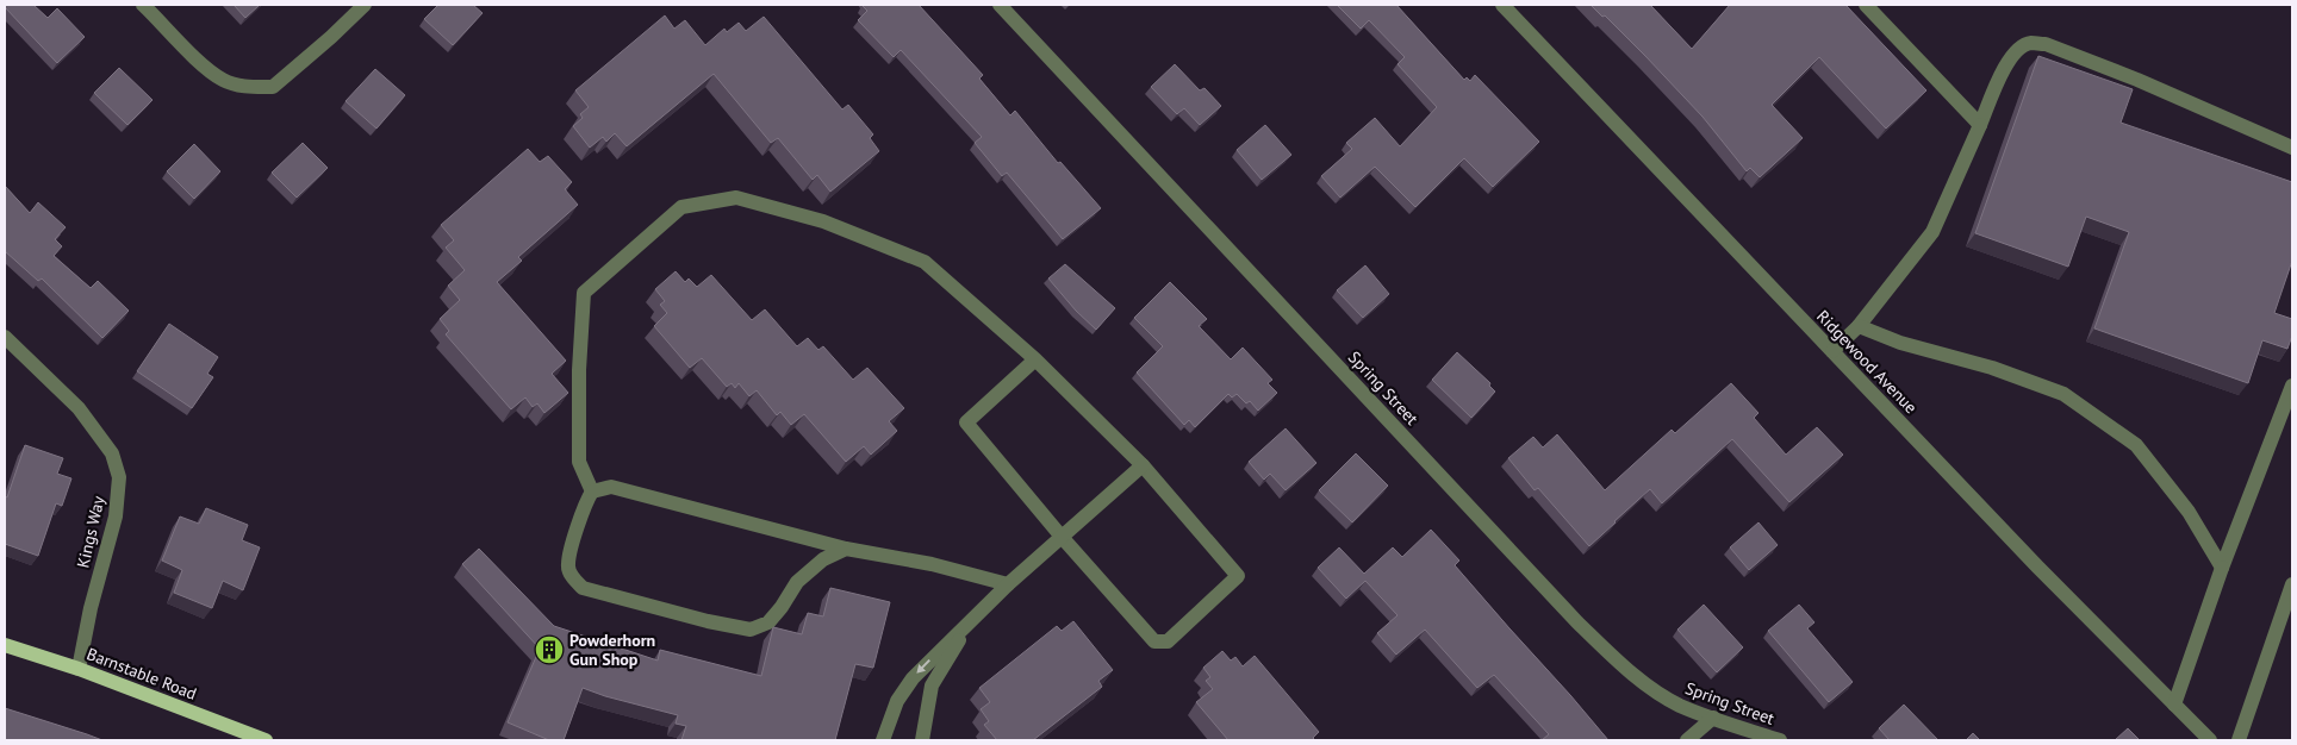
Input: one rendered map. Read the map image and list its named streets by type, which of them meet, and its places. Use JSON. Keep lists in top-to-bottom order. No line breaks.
{"streets":{"main road":["Barnstable Road"],"street":["Ridgewood Avenue","Spring Street","Kings Way"]},"crossings":[["Kings Way","Barnstable Road"]],"places":{"building":["Powderhorn Gun Shop"]}}
